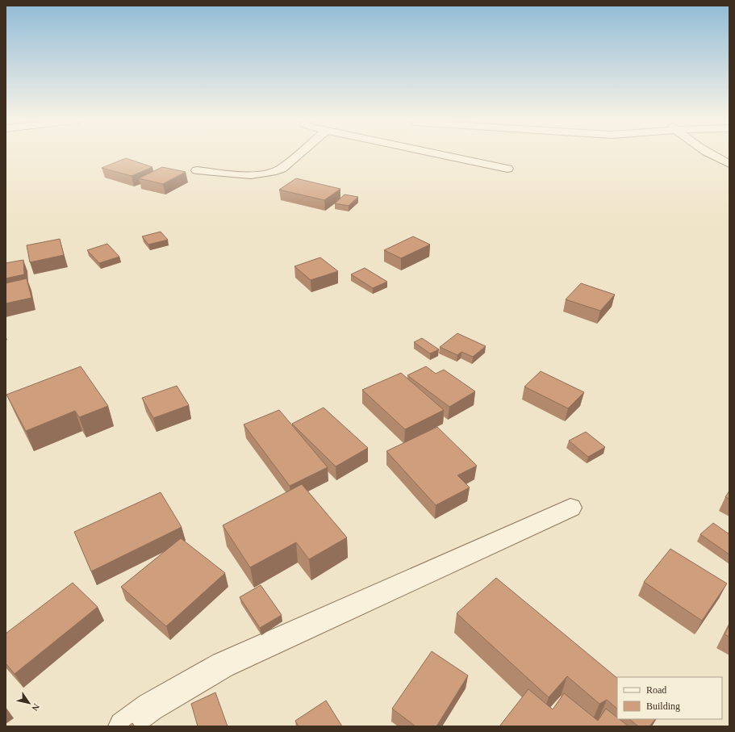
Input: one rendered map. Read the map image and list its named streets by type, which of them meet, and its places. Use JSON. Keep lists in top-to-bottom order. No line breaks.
{"legend":["Road","Building"],"north":"bottom right"}
